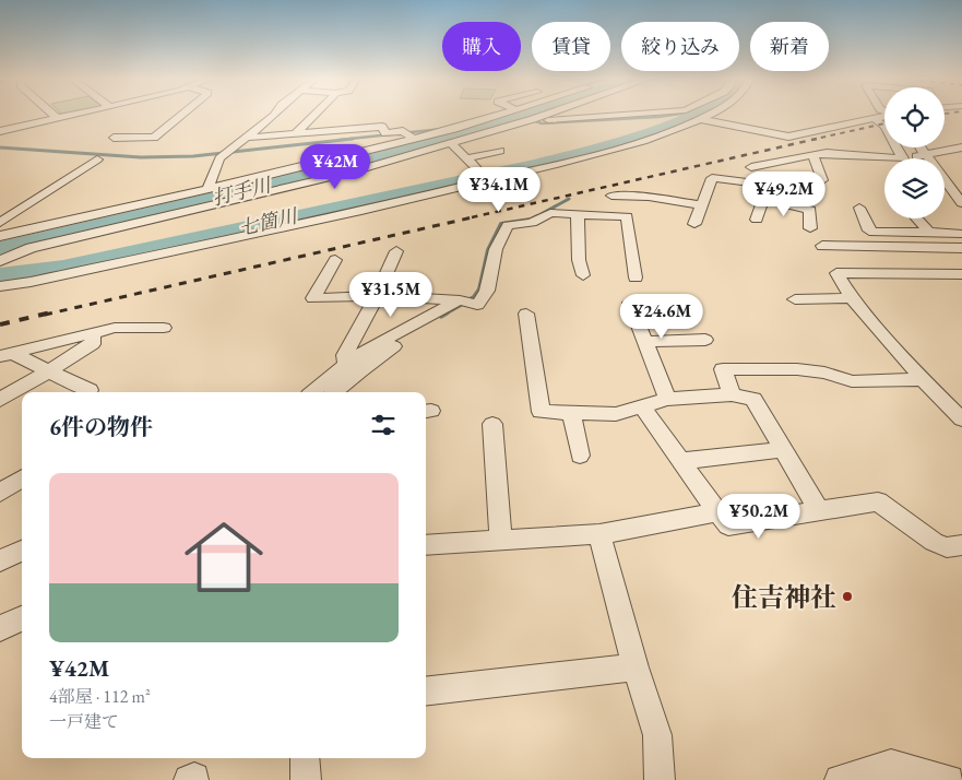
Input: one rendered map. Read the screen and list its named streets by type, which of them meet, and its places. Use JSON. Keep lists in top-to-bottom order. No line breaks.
{"water":["打手川","七箇川"],"places":["住吉神社"],"page":{"chip":["購入","賃貸","絞り込み","新着"],"price":["¥42M","¥34.1M","¥49.2M","¥31.5M","¥24.6M","¥50.2M"],"heading":"6件の物件","list":[{"name":"¥42M","note":"4部屋 · 112 m² · 一戸建て"}]}}
